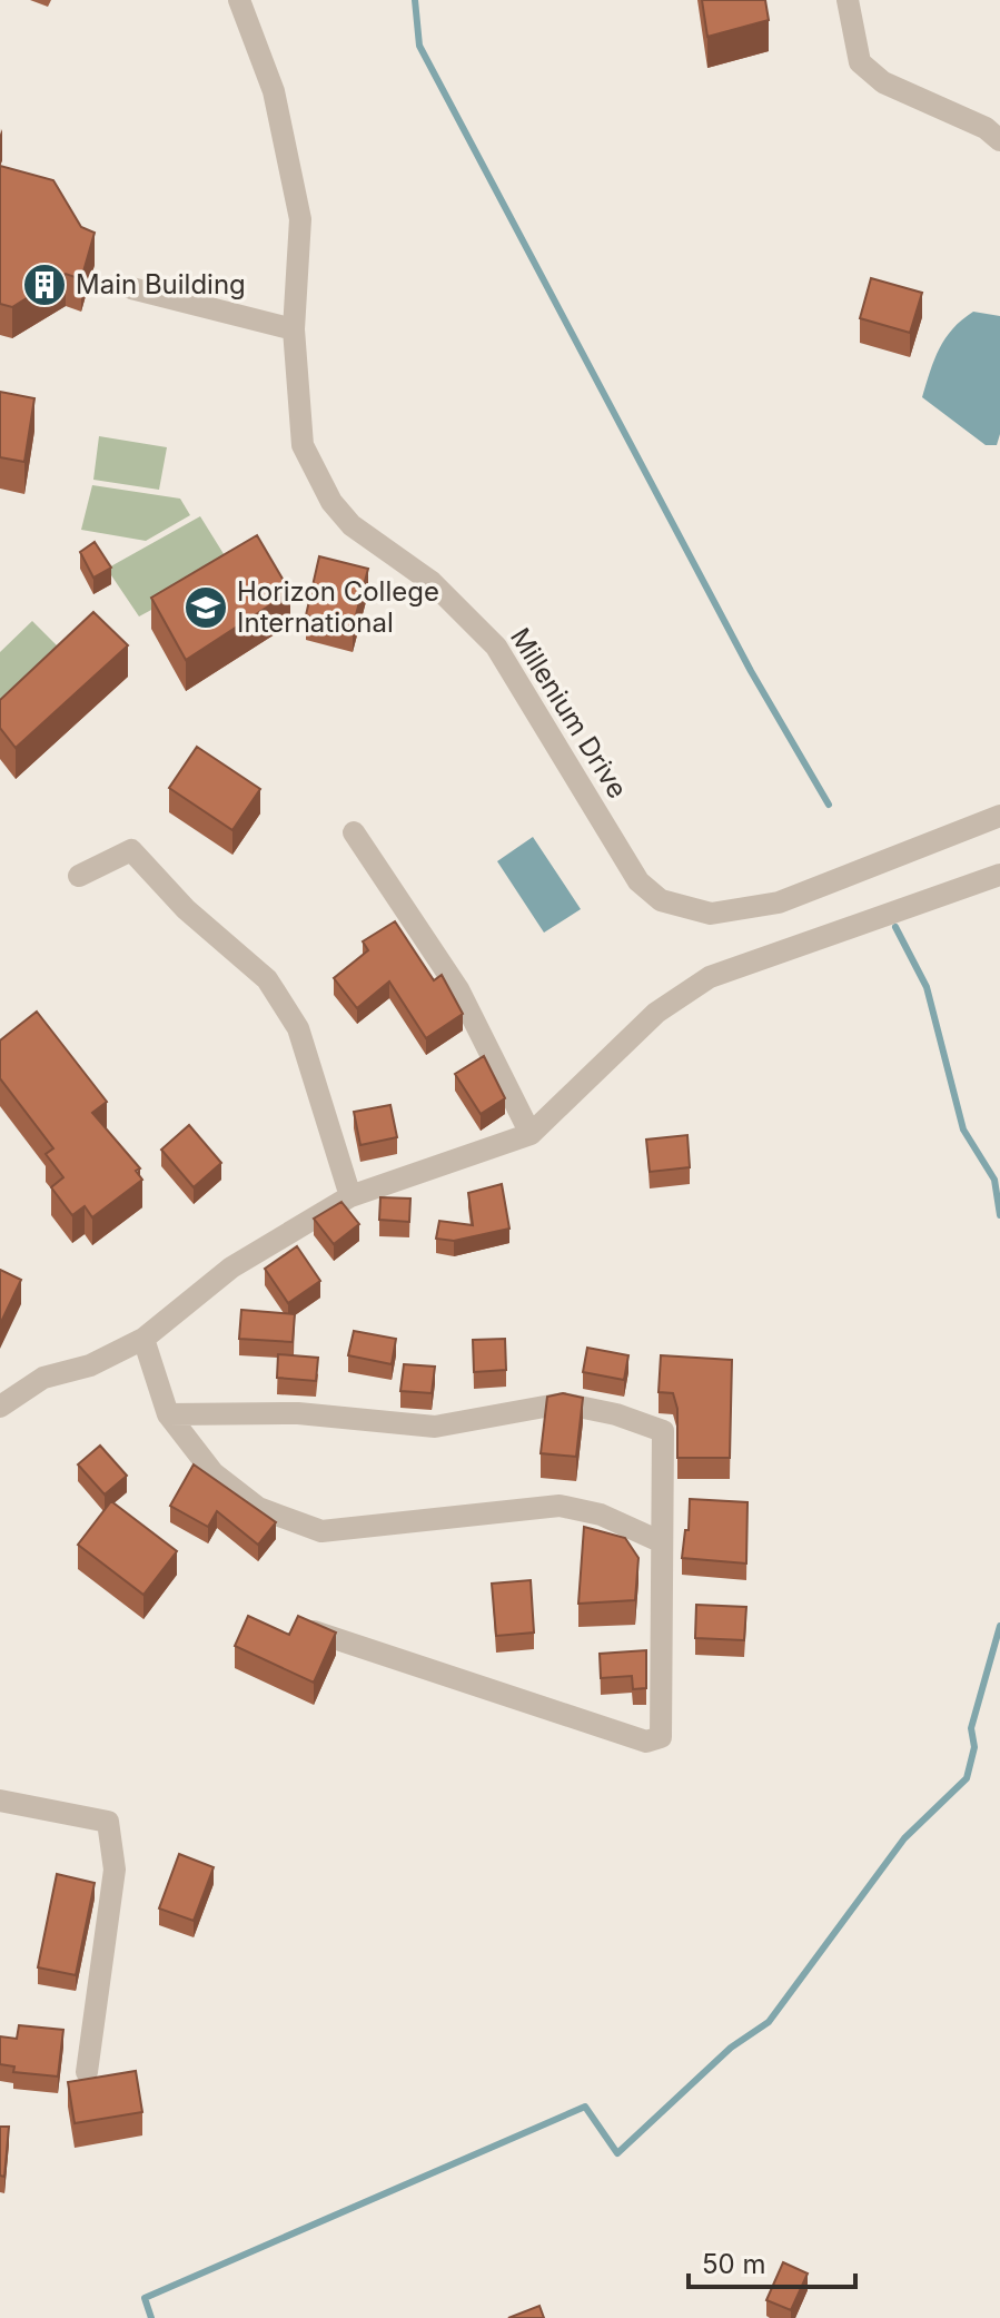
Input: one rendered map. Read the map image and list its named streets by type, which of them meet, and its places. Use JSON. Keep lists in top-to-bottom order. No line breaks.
{"streets":{"street":["Millenium Drive"]},"places":{"building":["Main Building"],"school or university":["Horizon College International"]},"scale_bar":"50 m"}
